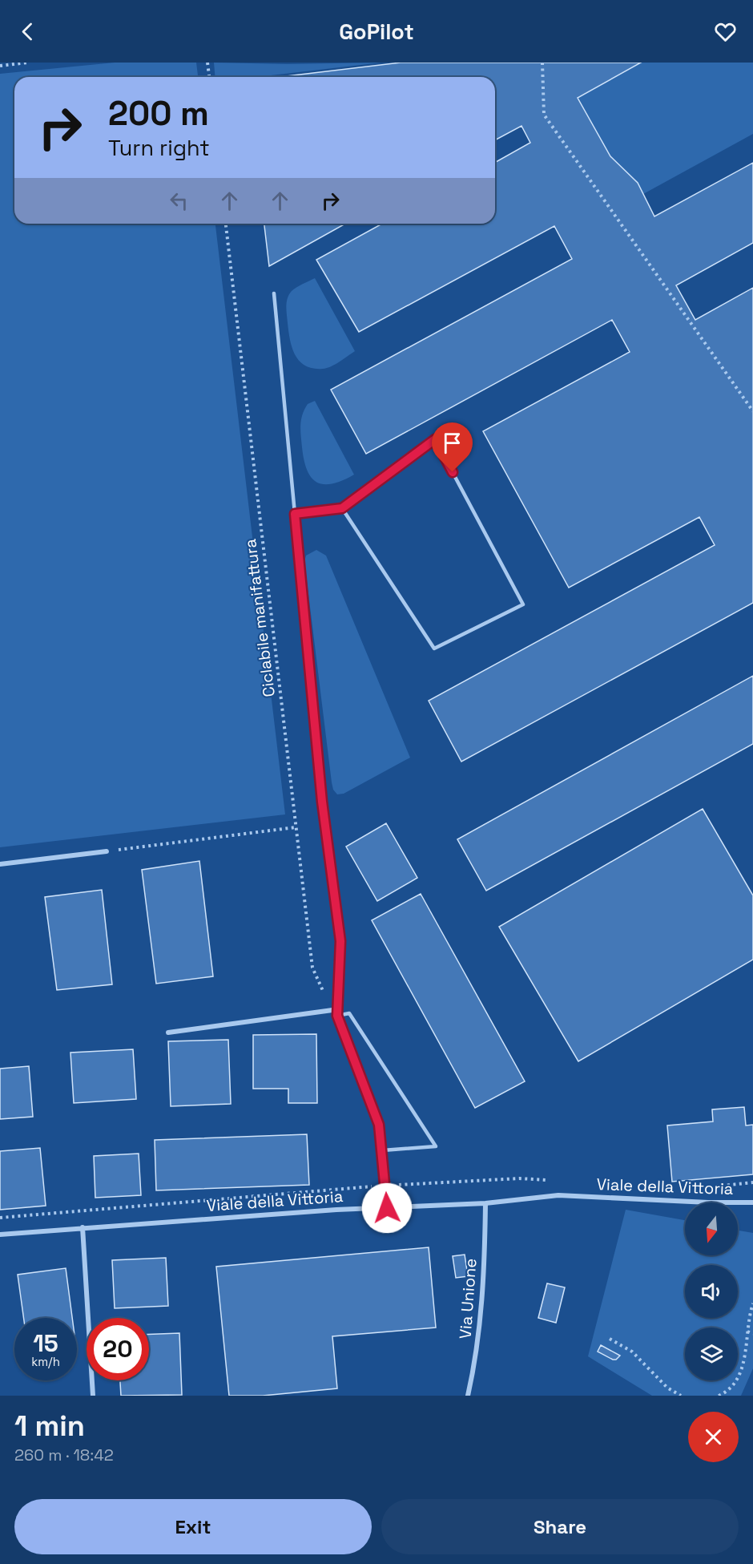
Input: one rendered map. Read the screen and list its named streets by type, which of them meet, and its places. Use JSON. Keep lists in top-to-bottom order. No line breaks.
{"streets":{"street":["Viale della Vittoria","Via Unione"],"path":["Ciclabile manifattura"]},"crossings":[["Viale della Vittoria","Via Unione"]],"north":"bottom","page":{"header":"GoPilot","turn":["200 m","Turn right"],"speed":"15 km/h","limit":"20","heading":["1 min","260 m · 18:42"],"buttons":["Exit","Share"]}}
